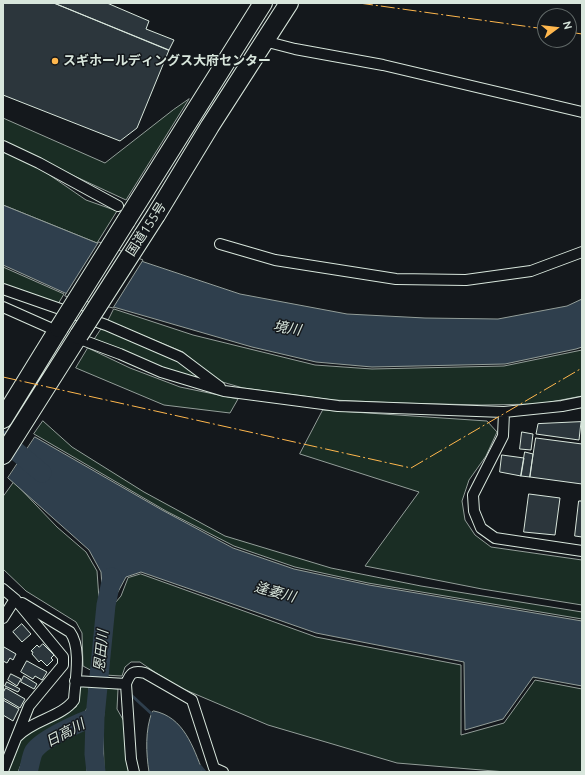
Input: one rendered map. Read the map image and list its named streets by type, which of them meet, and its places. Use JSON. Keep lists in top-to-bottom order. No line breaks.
{"streets":{"highway":["国道155号"]},"water":["境川","逢妻川","恩田川","日高川"],"places":["スギホールディングス大府センター"],"north":"right"}
